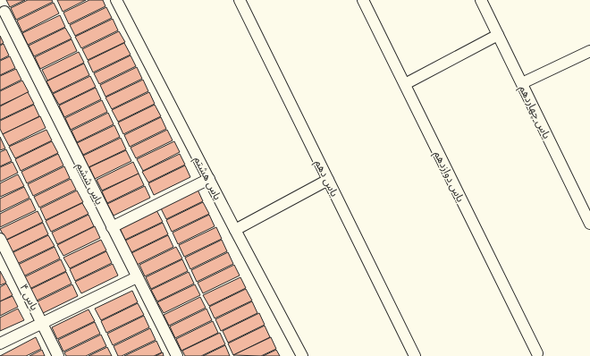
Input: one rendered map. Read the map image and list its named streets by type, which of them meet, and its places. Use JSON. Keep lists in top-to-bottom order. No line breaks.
{"streets":{"street":["یاس چهاردهم","یاس دوازدهم","یاس هشتم","یاس دهم","یاس ششم","یاس ۴"]}}
